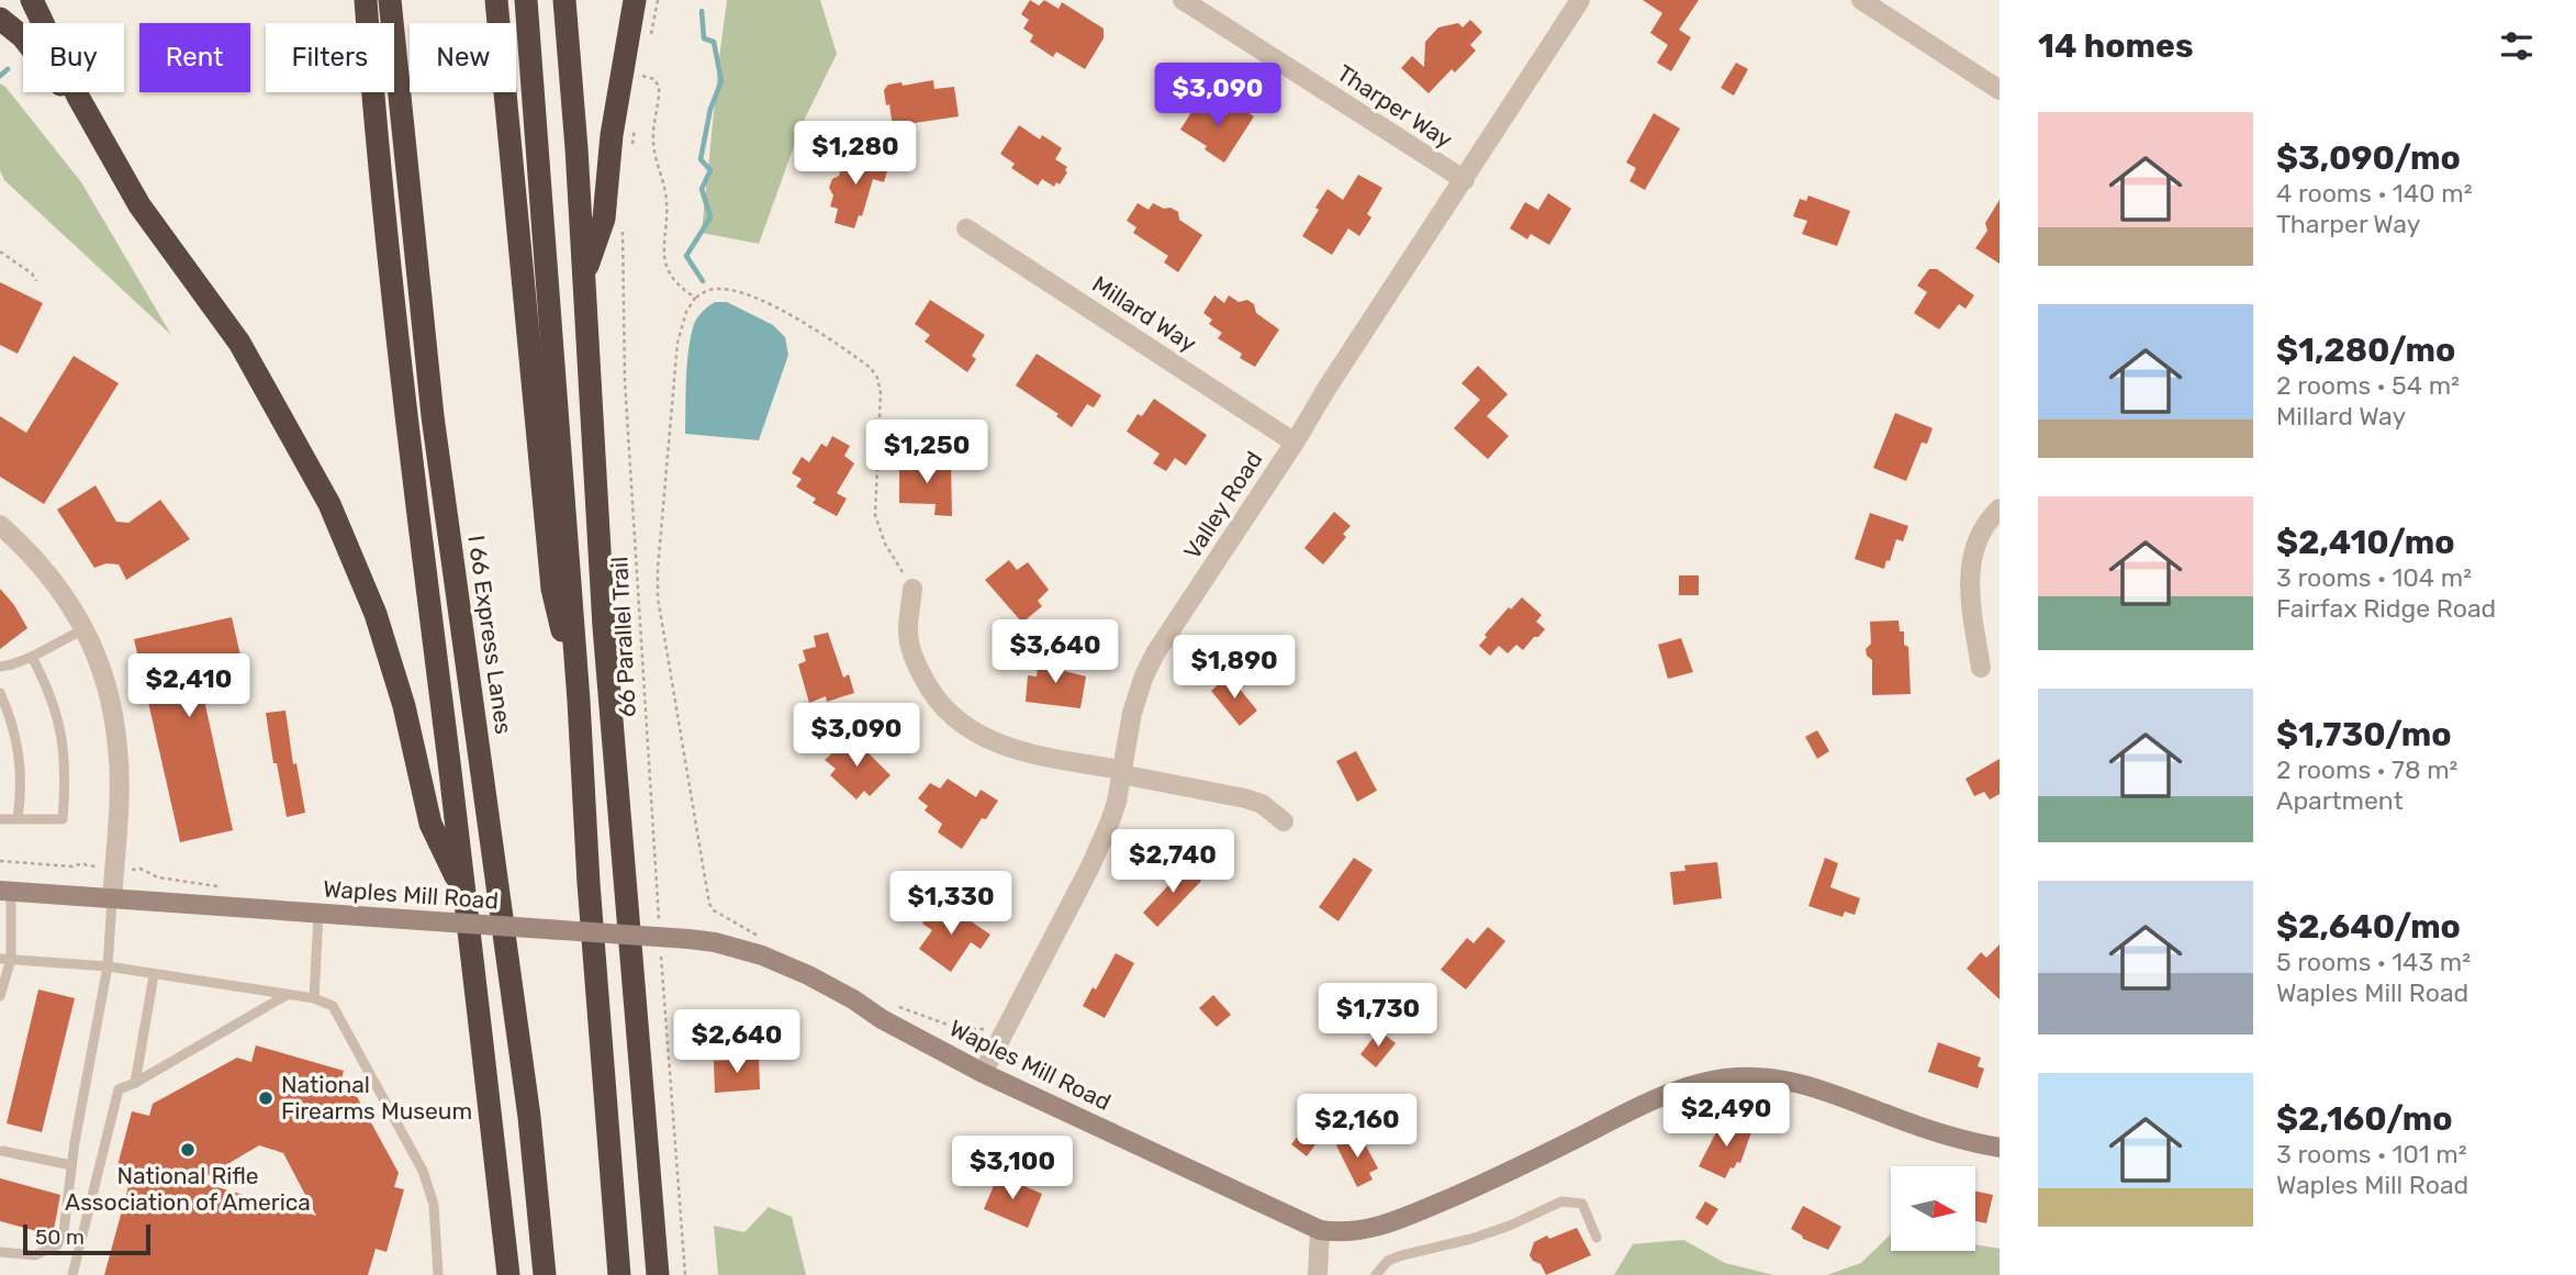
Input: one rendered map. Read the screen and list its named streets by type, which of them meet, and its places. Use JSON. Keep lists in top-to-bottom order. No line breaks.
{"streets":{"highway":["I 66 Express Lanes"],"main road":["Waples Mill Road"],"street":["Tharper Way","Millard Way","Valley Road"],"path":["66 Parallel Trail"]},"crossings":[["Tharper Way","Valley Road"],["Millard Way","Valley Road"],["Valley Road","Waples Mill Road"]],"places":["National Firearms Museum","National Rifle Association of America"],"scale_bar":"50 m","north":"right","page":{"heading":"14 homes","chip":["Buy","Rent","Filters","New"],"price":["$3,090","$1,280","$1,250","$3,640","$1,890","$2,410","$3,090","$2,740","$1,330","$1,730","$2,640","$2,490","$2,160","$3,100"],"list":[{"name":"$3,090/mo","note":"4 rooms · 140 m² · Tharper Way"},{"name":"$1,280/mo","note":"2 rooms · 54 m² · Millard Way"},{"name":"$2,410/mo","note":"3 rooms · 104 m² · Fairfax Ridge Road"},{"name":"$1,730/mo","note":"2 rooms · 78 m² · Apartment"},{"name":"$2,640/mo","note":"5 rooms · 143 m² · Waples Mill Road"},{"name":"$2,160/mo","note":"3 rooms · 101 m² · Waples Mill Road"}],"scale":"50 m"}}
